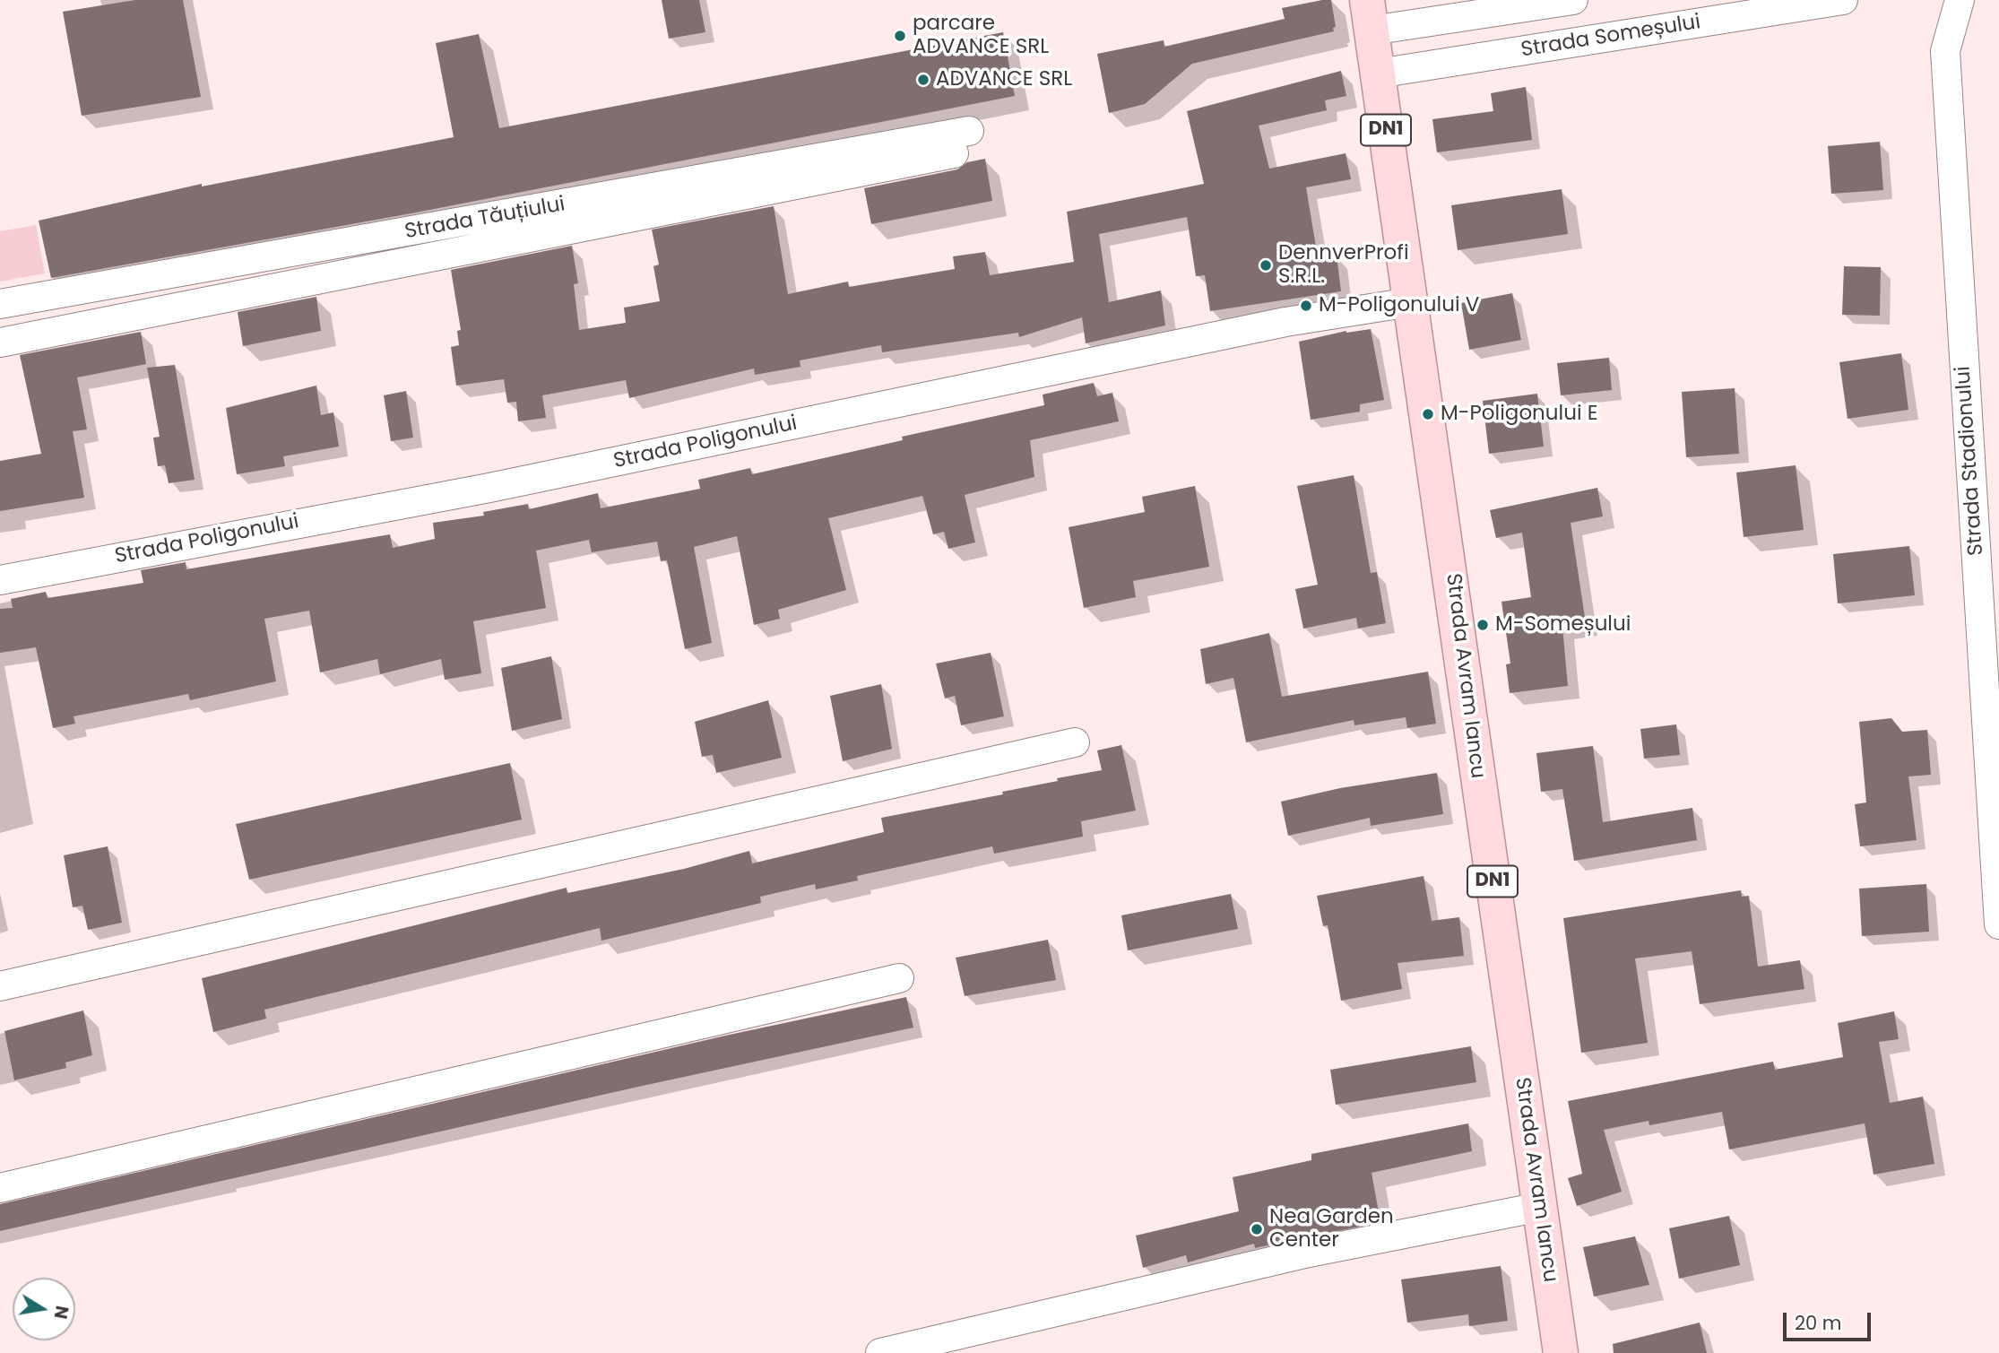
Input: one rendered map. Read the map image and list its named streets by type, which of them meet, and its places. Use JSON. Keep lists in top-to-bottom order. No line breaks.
{"streets":{"main road":["DN1","Strada Avram Iancu"],"street":["Strada Someșului","Strada Tăuțiului","Strada Poligonului","Strada Stadionului"]},"crossings":[["Strada Someșului","Strada Avram Iancu"],["Strada Poligonului","Strada Avram Iancu"]],"places":["parcare ADVANCE SRL","ADVANCE SRL","DennverProfi S.R.L.","M-Poligonului V","M-Poligonului E","M-Someșului","Nea Garden Center"],"scale_bar":"20 m","north":"right"}
